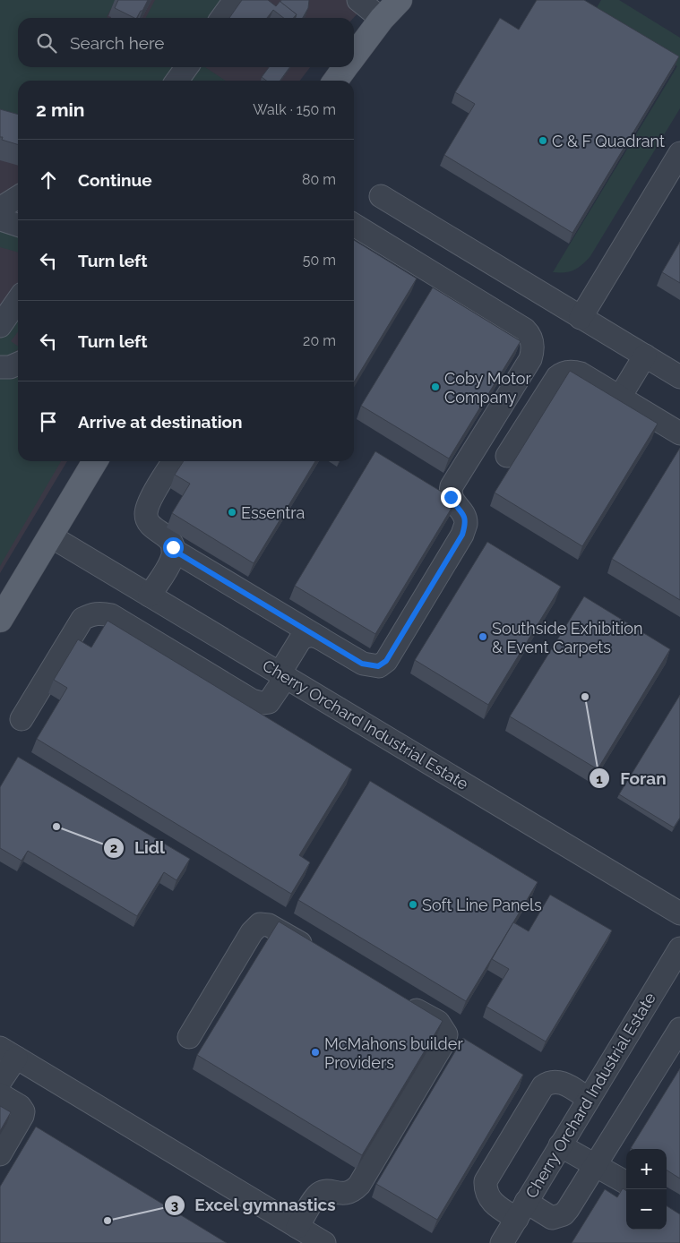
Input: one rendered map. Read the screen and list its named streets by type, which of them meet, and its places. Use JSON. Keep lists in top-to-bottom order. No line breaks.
{"streets":{"street":["Cherry Orchard Industrial Estate"]},"places":["C & F Quadrant","Coby Motor Company","Essentra","Southside Exhibition & Event Carpets","Foran","Lidl","Soft Line Panels","McMahons builder Providers","Excel gymnastics"],"page":{"search":"Search here","heading":["2 min","Walk · 150 m"],"list":[["Continue","80 m"],["Turn left","50 m"],["Turn left","20 m"],"Arrive at destination"],"map_buttons":["+","−"]}}
